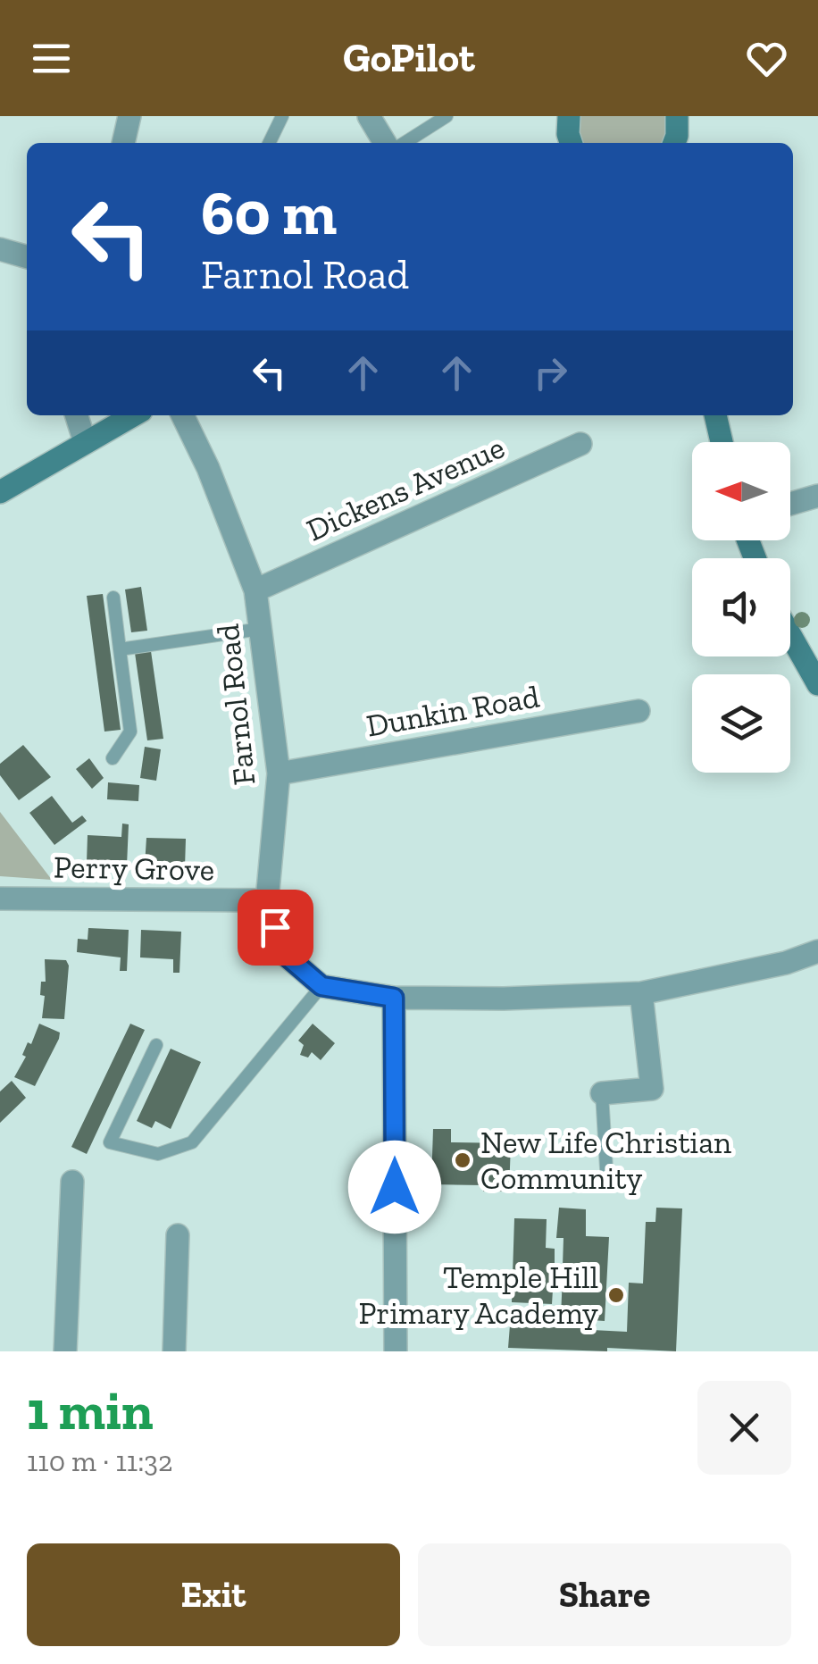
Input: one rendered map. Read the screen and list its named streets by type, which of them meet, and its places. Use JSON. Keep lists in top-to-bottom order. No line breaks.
{"streets":{"street":["Dickens Avenue","Farnol Road","Dunkin Road","Perry Grove"]},"crossings":[["Dickens Avenue","Farnol Road"],["Farnol Road","Dunkin Road"],["Farnol Road","Perry Grove"]],"places":["New Life Christian Community","Temple Hill Primary Academy"],"north":"left","page":{"header":"GoPilot","turn":["60 m","Farnol Road"],"heading":["1 min","110 m · 11:32"],"buttons":["Exit","Share"]}}
